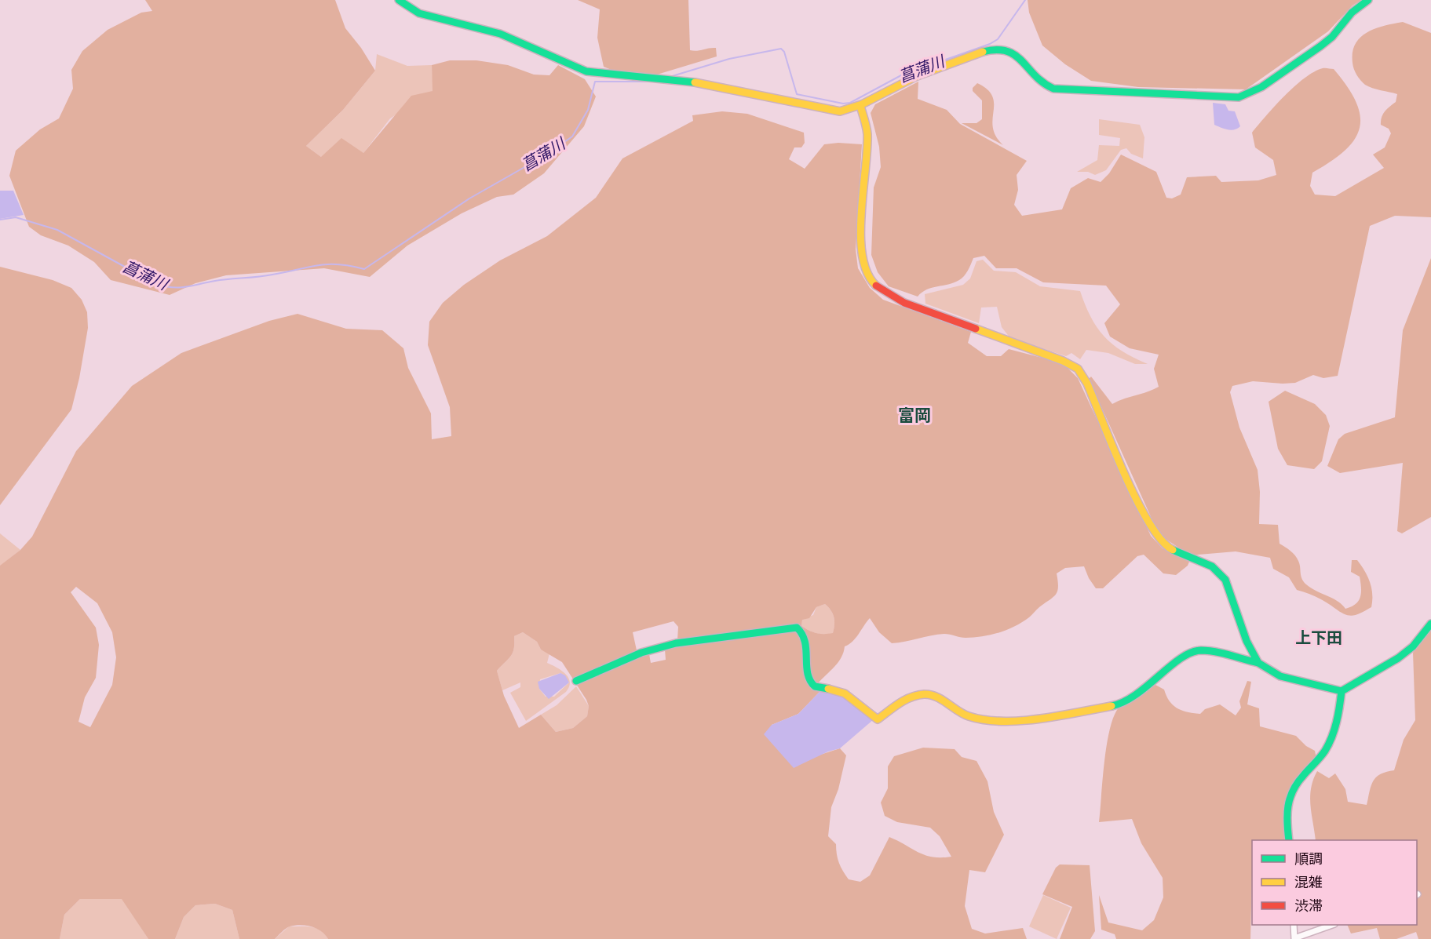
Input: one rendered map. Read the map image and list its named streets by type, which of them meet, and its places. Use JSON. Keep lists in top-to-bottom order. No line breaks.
{"districts":["富岡","上下田"],"water":["菖蒲川"],"legend":["順調","混雑","渋滞"]}
